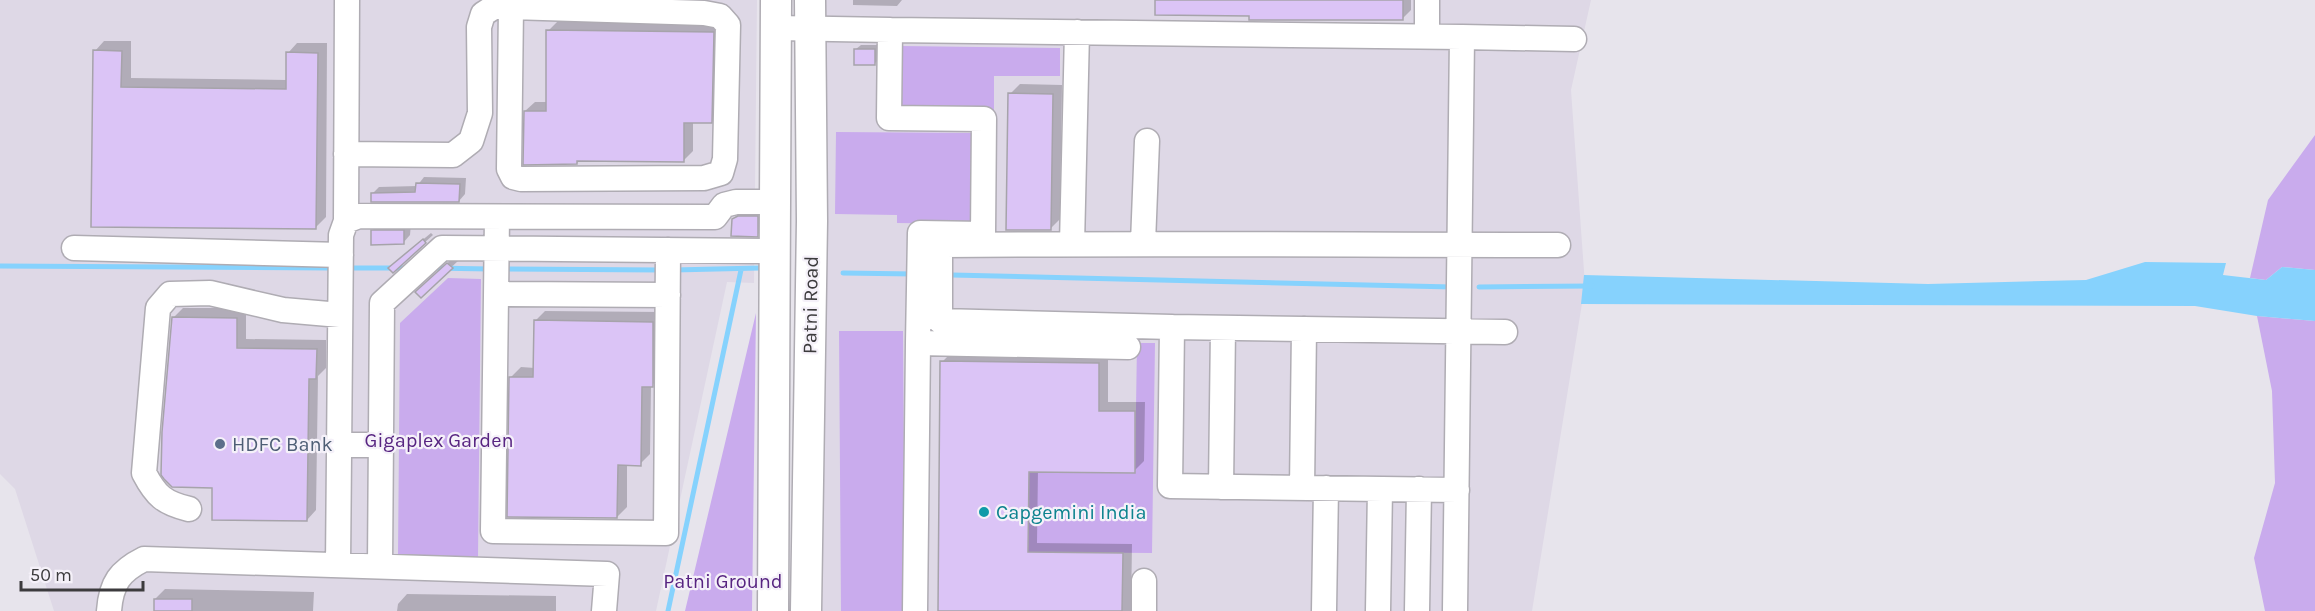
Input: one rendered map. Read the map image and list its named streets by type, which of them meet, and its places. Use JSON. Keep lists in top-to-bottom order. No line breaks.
{"streets":{"main road":["Patni Road"]},"parks":["Gigaplex Garden","Patni Ground"],"places":["HDFC Bank","Capgemini India"],"scale_bar":"50 m"}
